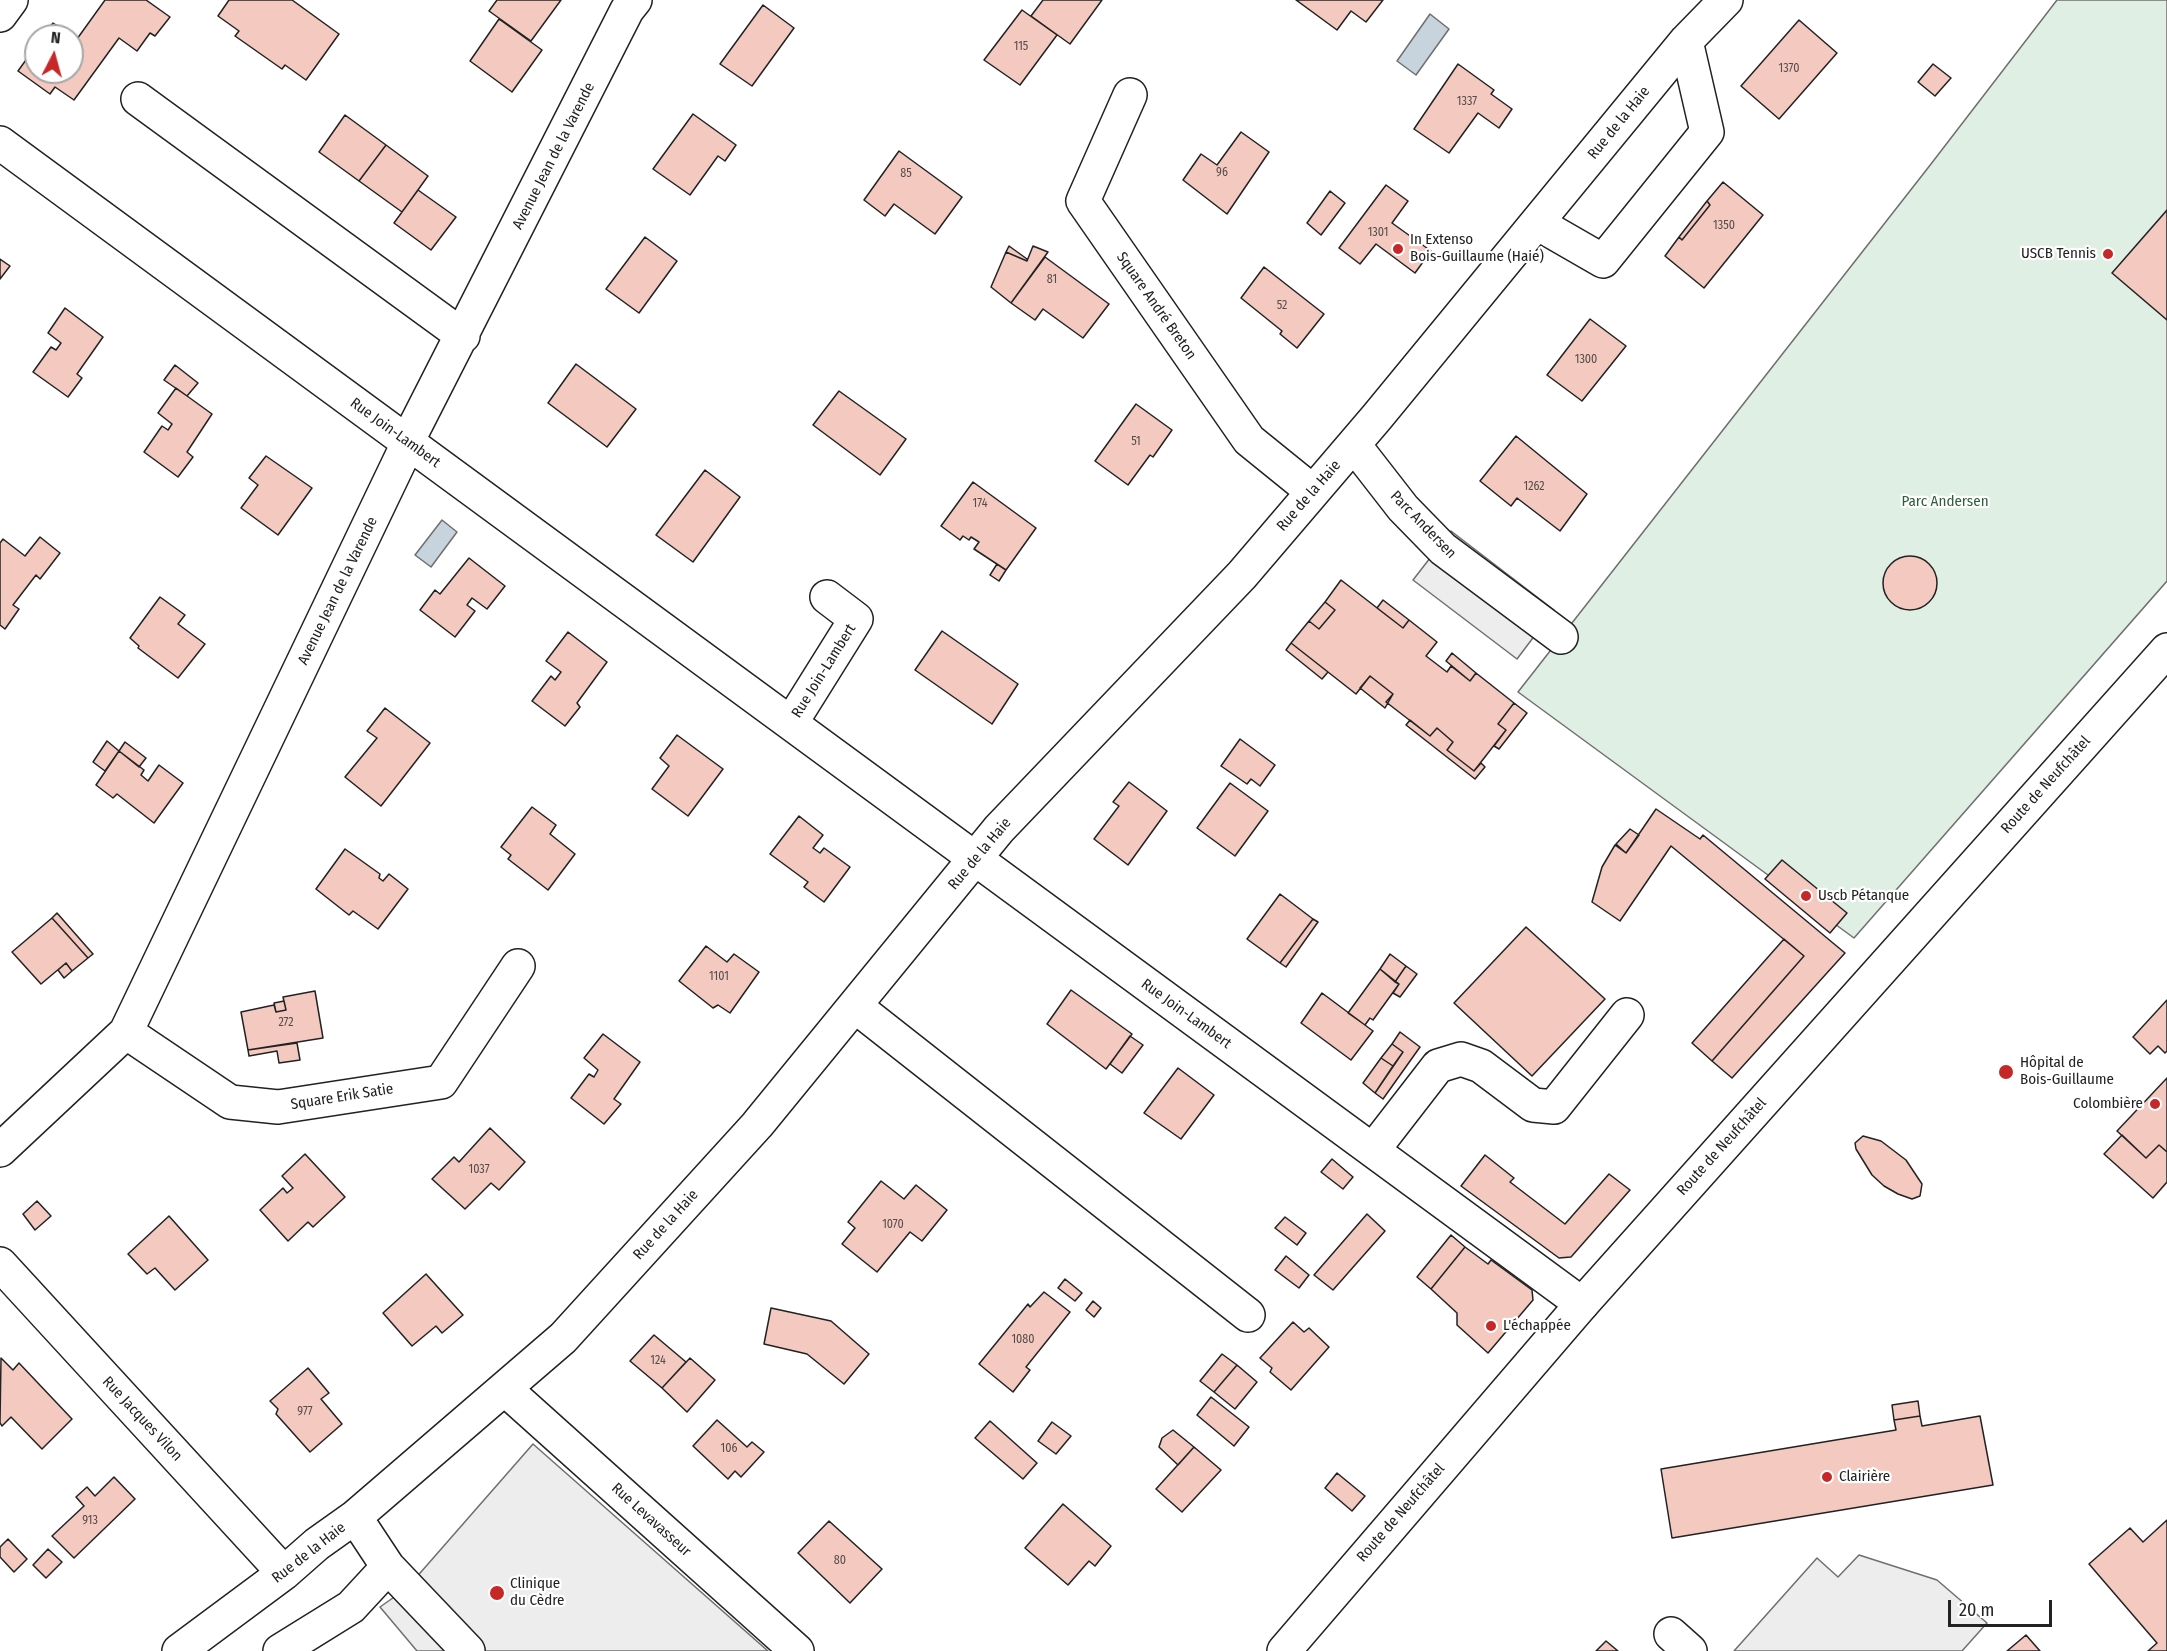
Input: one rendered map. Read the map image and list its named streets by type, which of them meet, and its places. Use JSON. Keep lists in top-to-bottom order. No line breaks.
{"streets":{"street":["Rue de la Haie","Avenue Jean de la Varende","Square André Breton","Rue Join-Lambert","Parc Andersen","Route de Neufchâtel","Square Erik Satie","Rue Jacques Vilon","Rue Levavasseur"]},"crossings":[["Rue de la Haie","Square André Breton"],["Rue de la Haie","Rue Join-Lambert"],["Rue de la Haie","Parc Andersen"],["Rue de la Haie","Rue Jacques Vilon"],["Rue de la Haie","Rue Levavasseur"],["Avenue Jean de la Varende","Rue Join-Lambert"],["Avenue Jean de la Varende","Square Erik Satie"],["Rue Join-Lambert","Route de Neufchâtel"]],"parks":["Parc Andersen"],"places":["In Extenso Bois-Guillaume (Haie)","USCB Tennis","Uscb Pétanque","Hôpital de Bois-Guillaume","Colombière","L'échappée","Clairière","Clinique du Cèdre"],"house_numbers":["115","1370","1337","96","85","1350","1301","81","52","1300","51","1262","174","1101","272","1037","1070","1080","124","977","106","913","80"],"scale_bar":"20 m","north":"top"}
